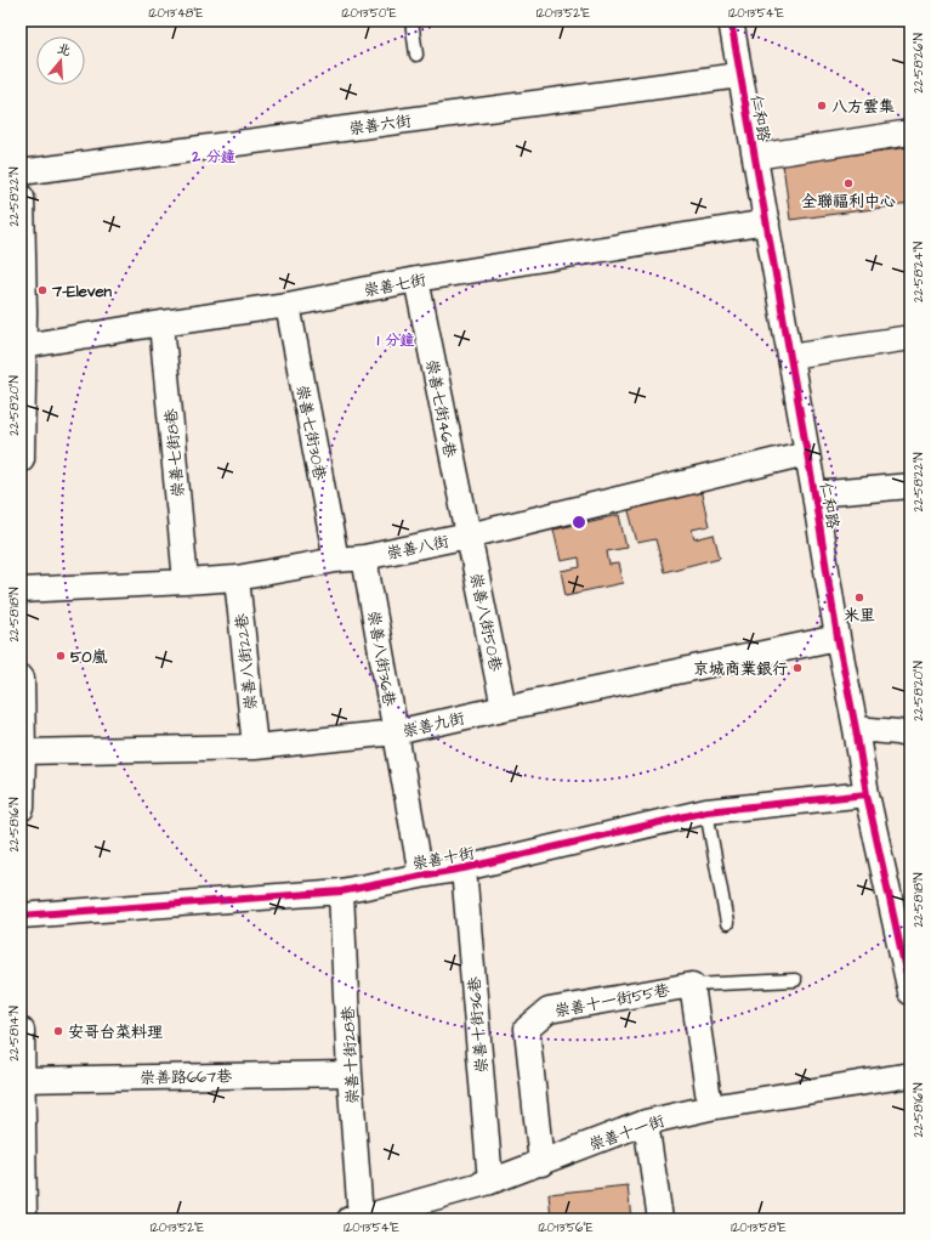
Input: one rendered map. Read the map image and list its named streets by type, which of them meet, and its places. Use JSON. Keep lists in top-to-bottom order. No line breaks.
{"streets":{"street":["仁和路","崇善六街","崇善七街","崇善七街46巷","崇善七街30巷","崇善七街8巷","崇善八街","崇善八街50巷","崇善八街36巷","崇善八街22巷","崇善九街","崇善十街","崇善十一街55巷","崇善十街36巷","崇善十街28巷","崇善路667巷","崇善十一街"]},"crossings":[["仁和路","崇善六街"],["仁和路","崇善七街"],["仁和路","崇善八街"],["仁和路","崇善九街"],["仁和路","崇善十街"],["崇善七街","崇善七街46巷"],["崇善七街","崇善七街30巷"],["崇善七街","崇善七街8巷"],["崇善七街46巷","崇善八街"],["崇善七街46巷","崇善八街50巷"],["崇善七街30巷","崇善八街"],["崇善七街8巷","崇善八街"],["崇善八街","崇善八街50巷"],["崇善八街","崇善八街36巷"],["崇善八街","崇善八街22巷"],["崇善八街50巷","崇善九街"],["崇善八街36巷","崇善九街"],["崇善八街36巷","崇善十街"],["崇善八街22巷","崇善九街"],["崇善十街","崇善十街36巷"],["崇善十街","崇善十街28巷"],["崇善十一街55巷","崇善十一街"],["崇善十街36巷","崇善十一街"],["崇善十街28巷","崇善路667巷"],["崇善十街28巷","崇善十一街"]],"places":["八方雲集","全聯福利中心","7-Eleven","米里","50嵐","京城商業銀行","安哥台菜料理"],"north":"top","coordinates":["120°13'48\"E","120°13'50\"E","120°13'52\"E","120°13'54\"E","22°58'26\"N","22°58'22\"N","22°58'24\"N","22°58'20\"N","22°58'18\"N","22°58'16\"N","22°58'14\"N","120°13'56\"E","120°13'58\"E"],"rings":["2 分鐘","1 分鐘"]}
